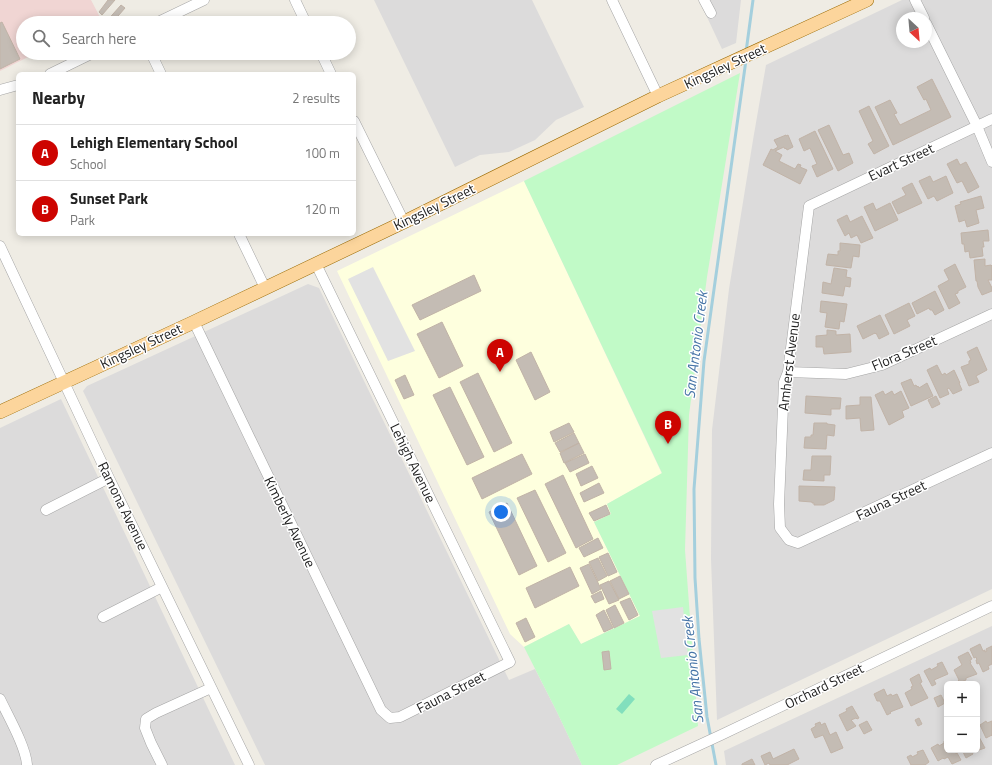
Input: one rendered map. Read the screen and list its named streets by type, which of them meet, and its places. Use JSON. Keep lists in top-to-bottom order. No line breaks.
{"streets":{"main road":["Kingsley Street"],"street":["Evart Street","Flora Street","Amherst Avenue","Lehigh Avenue","Fauna Street","Ramona Avenue","Kimberly Avenue","Orchard Street"]},"crossings":[["Kingsley Street","Lehigh Avenue"],["Kingsley Street","Ramona Avenue"],["Kingsley Street","Kimberly Avenue"],["Evart Street","Amherst Avenue"],["Flora Street","Amherst Avenue"],["Amherst Avenue","Fauna Street"],["Lehigh Avenue","Fauna Street"],["Fauna Street","Kimberly Avenue"]],"water":["San Antonio Creek"],"north":"bottom right","page":{"search":"Search here","heading":["Nearby","2 results"],"list":[{"mark":"A","name":"Lehigh Elementary School","note":"School","value":"100 m"},{"mark":"B","name":"Sunset Park","note":"Park","value":"120 m"}],"pins":["A","B"],"map_buttons":["+","−"]}}
